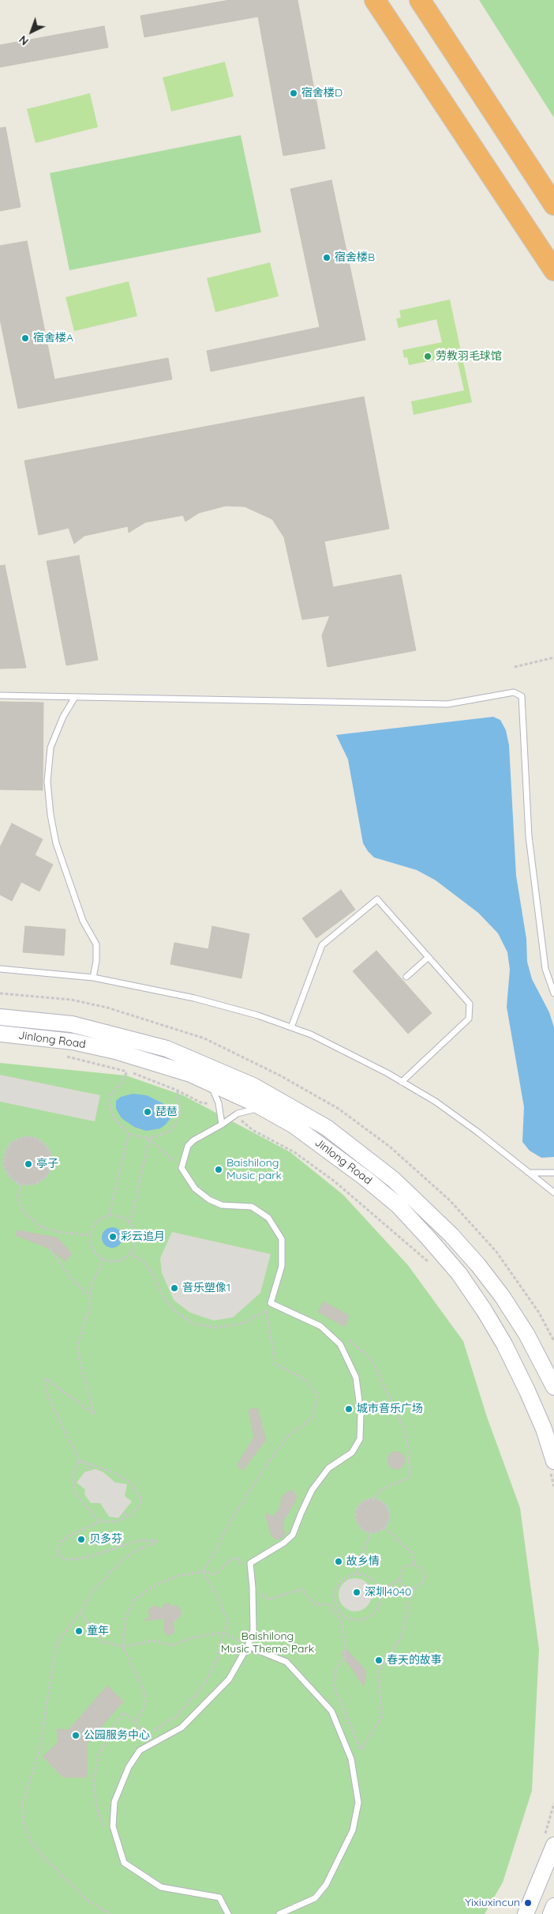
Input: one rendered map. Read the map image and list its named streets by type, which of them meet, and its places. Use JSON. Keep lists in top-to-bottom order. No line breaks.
{"streets":{"main road":["Jinlong Road"]},"parks":["Baishilong Music Theme Park"],"places":["宿舍楼D","宿舍楼B","宿舍楼A","劳教羽毛球馆","琵琶","亭子","Baishilong Music park","彩云追月","音乐塑像1","城市音乐广场","贝多芬","故乡情","深圳4040","童年","春天的故事","公园服务中心","Yixiuxincun"],"north":"bottom left"}
